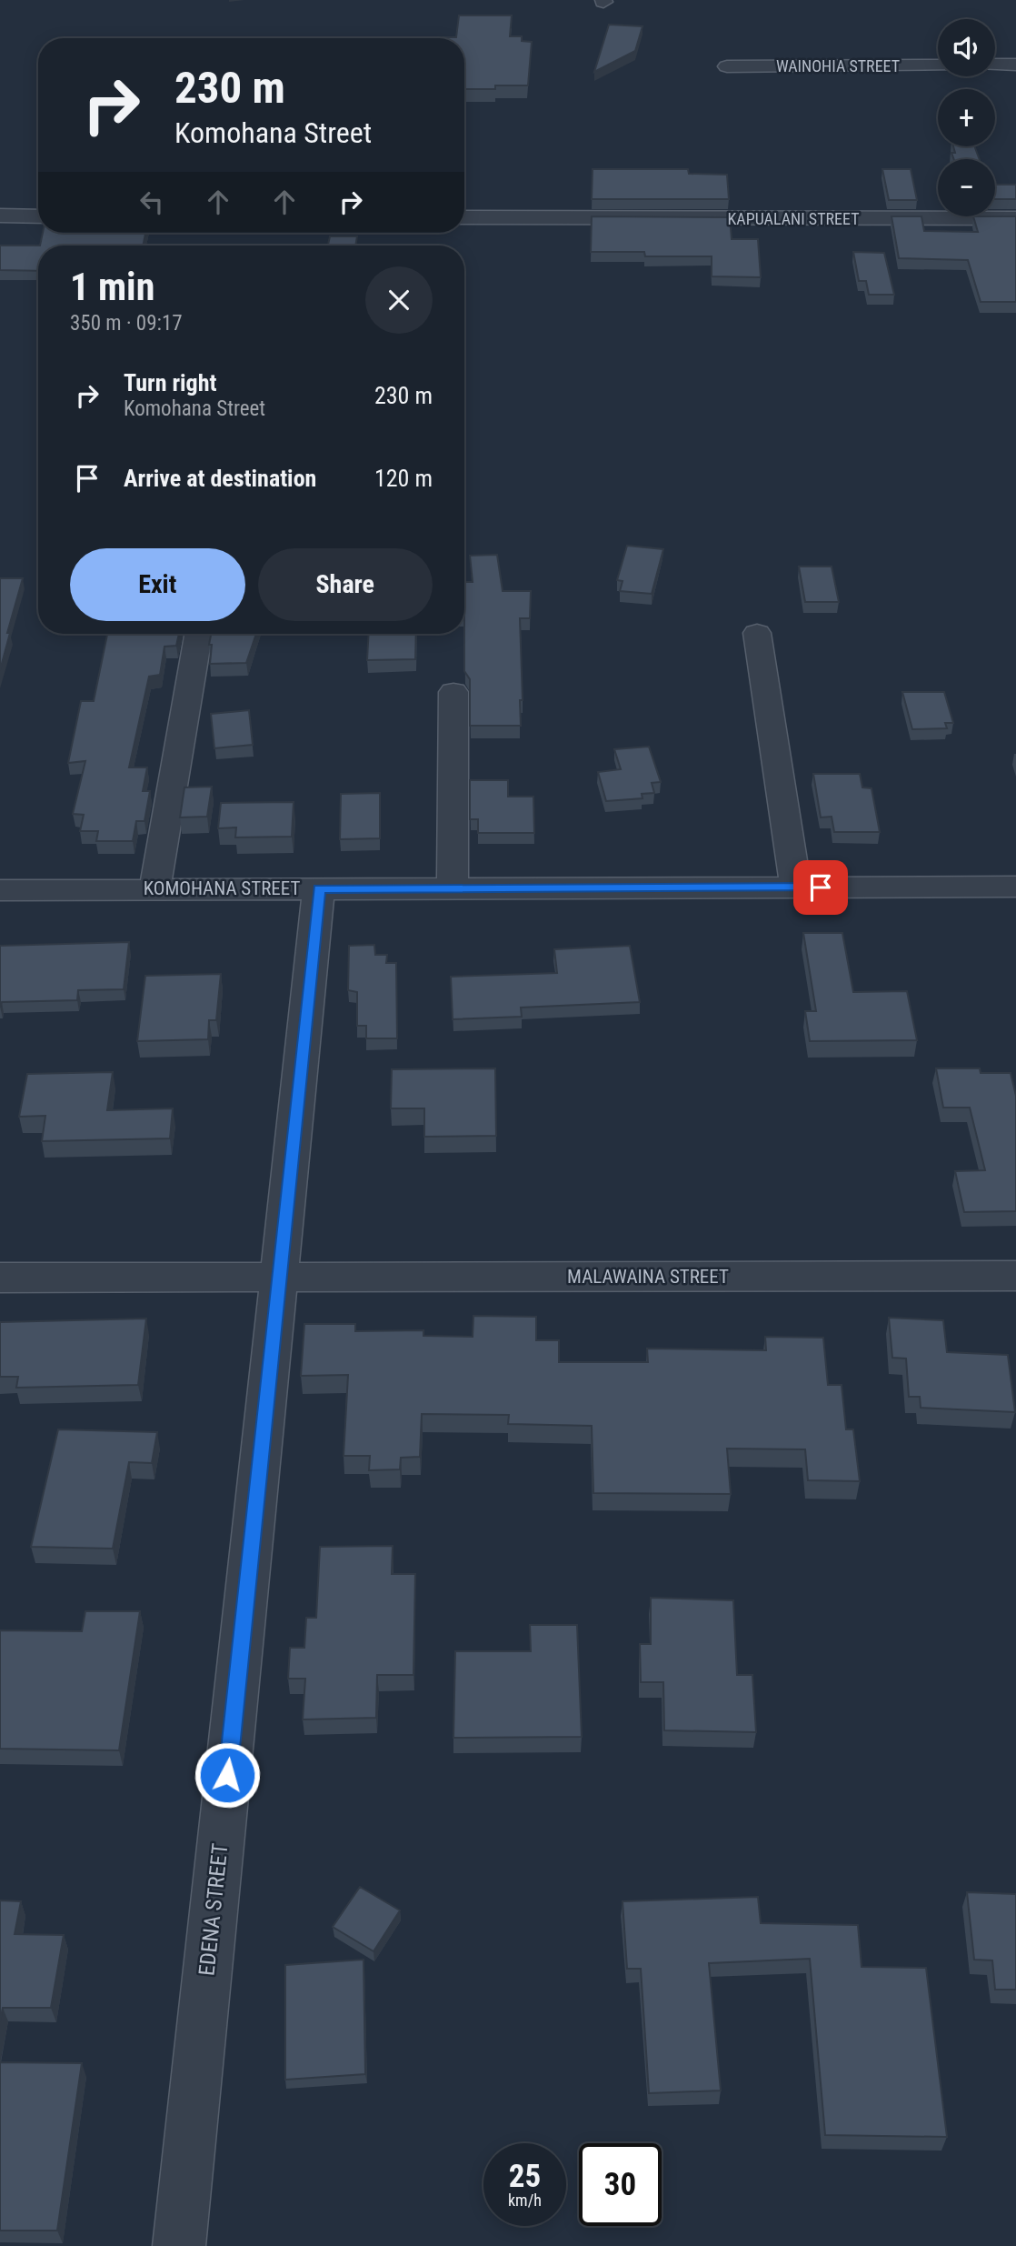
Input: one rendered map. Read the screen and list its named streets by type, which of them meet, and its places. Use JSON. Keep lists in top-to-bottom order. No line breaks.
{"streets":{"street":["WAINOHIA STREET","KAPUALANI STREET","KOMOHANA STREET","MALAWAINA STREET","EDENA STREET"]},"crossings":[["KOMOHANA STREET","EDENA STREET"],["MALAWAINA STREET","EDENA STREET"]],"page":{"map_buttons":["+","−"],"turn":["230 m","Komohana Street"],"heading":["1 min","350 m · 09:17"],"list":[{"name":"Turn right","note":"Komohana Street","value":"230 m"},{"name":"Arrive at destination","value":"120 m"}],"buttons":["Exit","Share"],"speed":"25 km/h","limit":"30"}}
